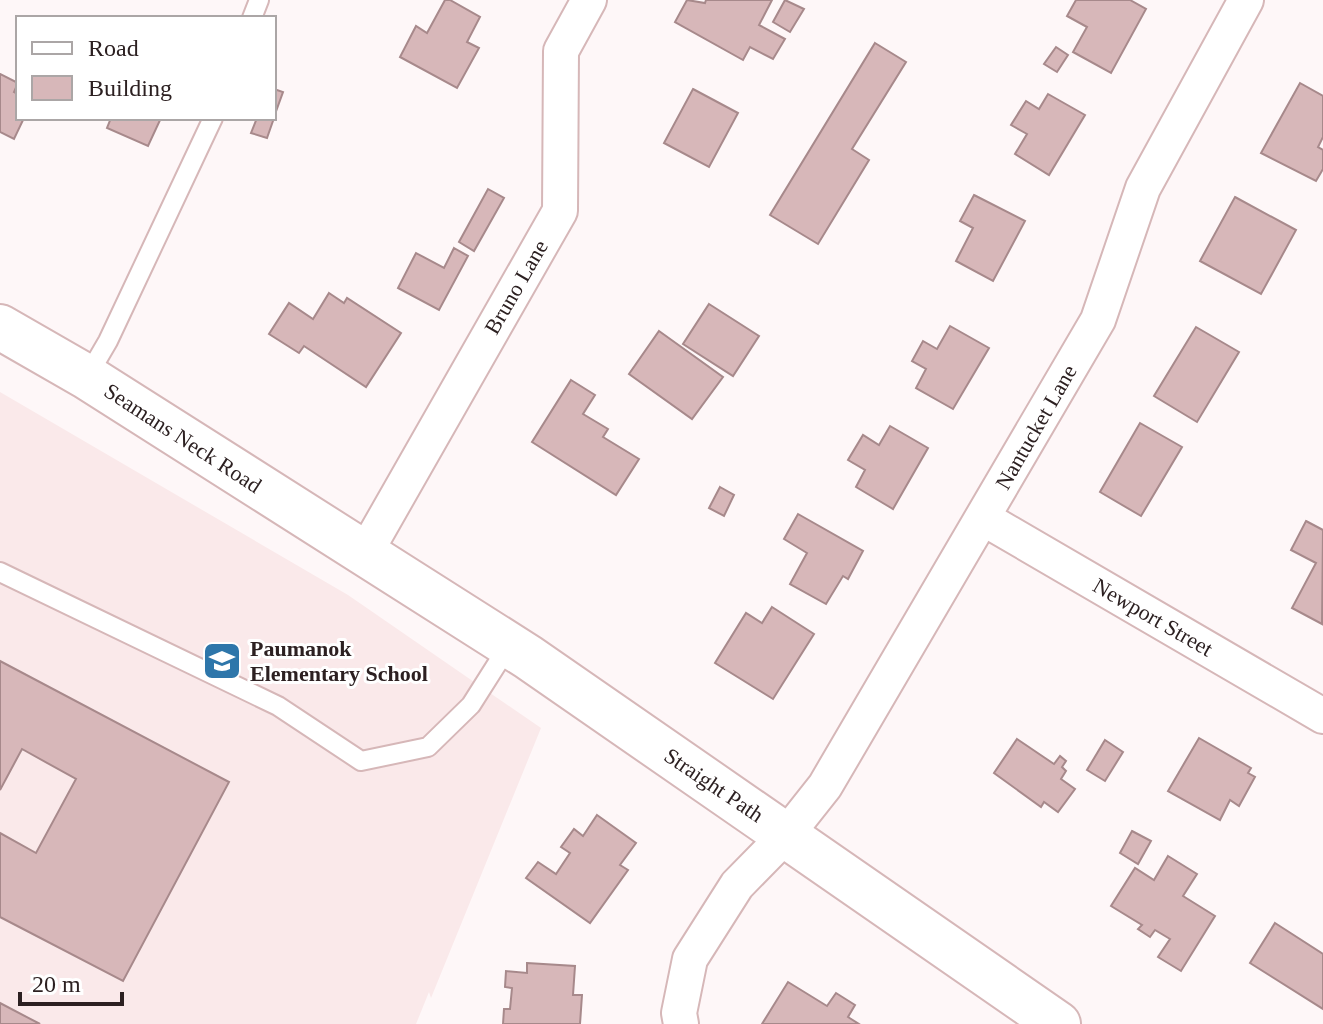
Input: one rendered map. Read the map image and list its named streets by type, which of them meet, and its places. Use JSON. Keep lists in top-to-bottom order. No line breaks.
{"streets":{"main road":["Seamans Neck Road","Straight Path"],"street":["Bruno Lane","Nantucket Lane","Newport Street"]},"crossings":[["Bruno Lane","Seamans Neck Road"],["Bruno Lane","Straight Path"],["Nantucket Lane","Newport Street"],["Nantucket Lane","Straight Path"],["Seamans Neck Road","Straight Path"]],"places":{"school or university":["Paumanok Elementary School"]},"legend":["Road","Building"],"scale_bar":"20 m"}
